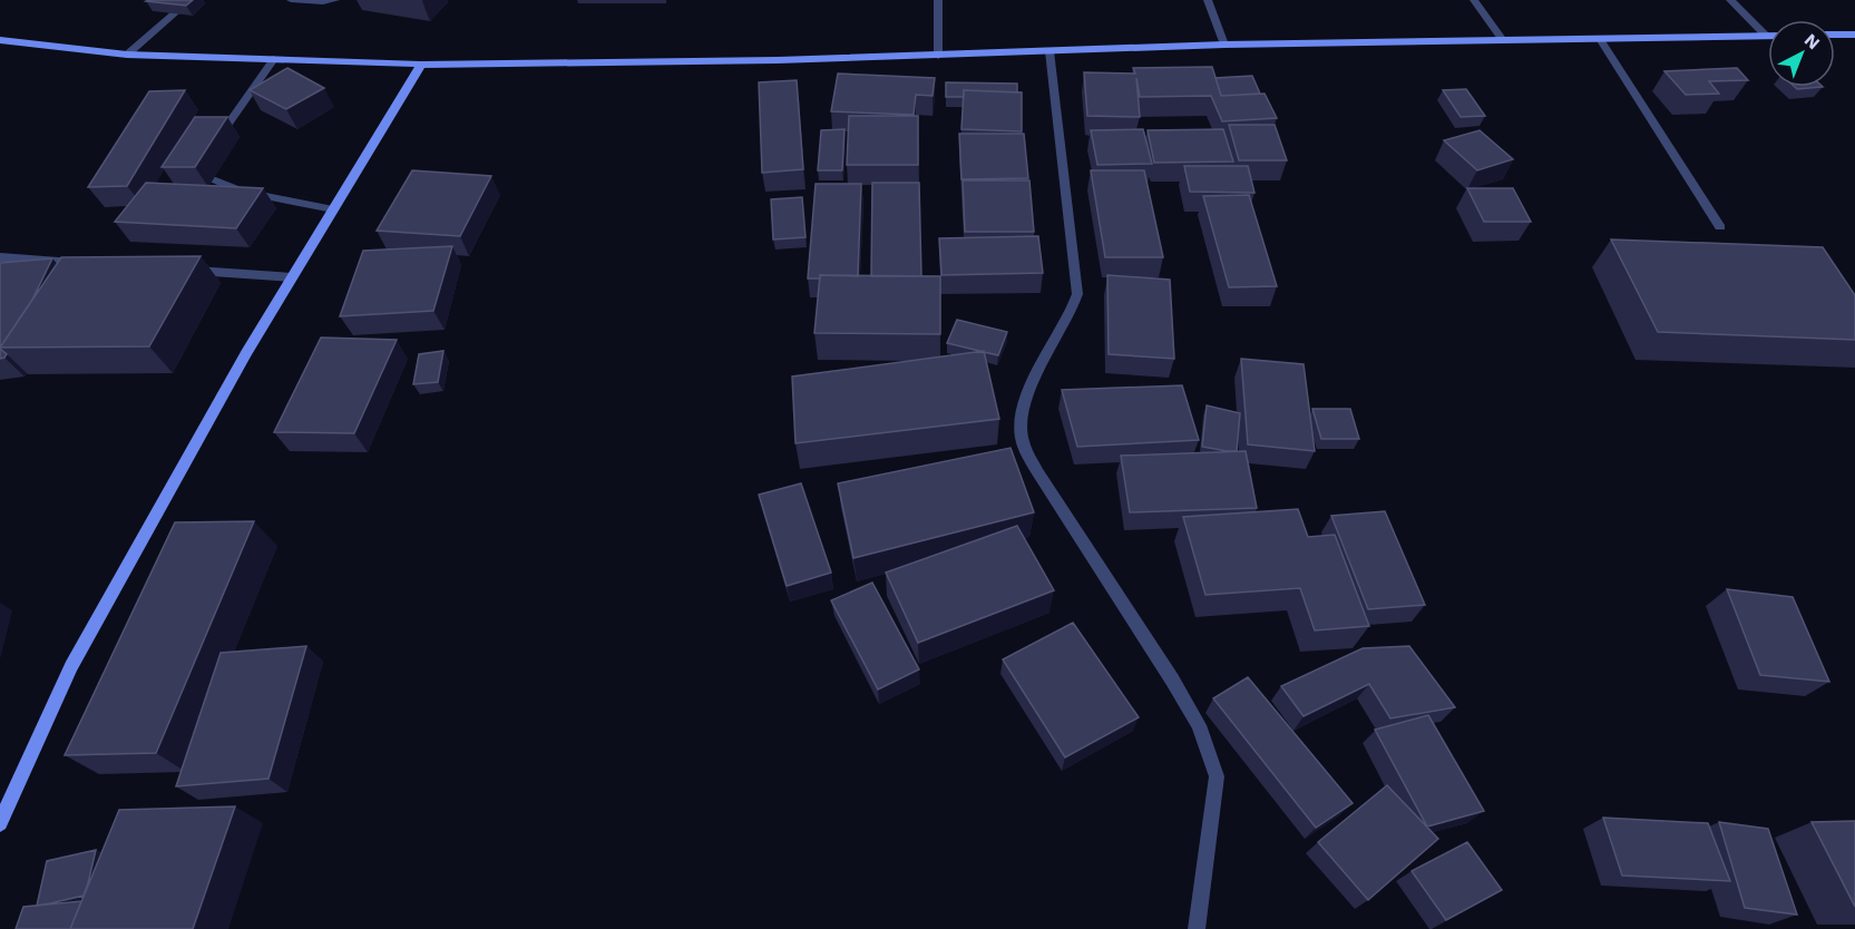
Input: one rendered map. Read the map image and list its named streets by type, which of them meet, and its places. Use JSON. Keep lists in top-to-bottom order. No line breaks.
{"north":"top right"}
